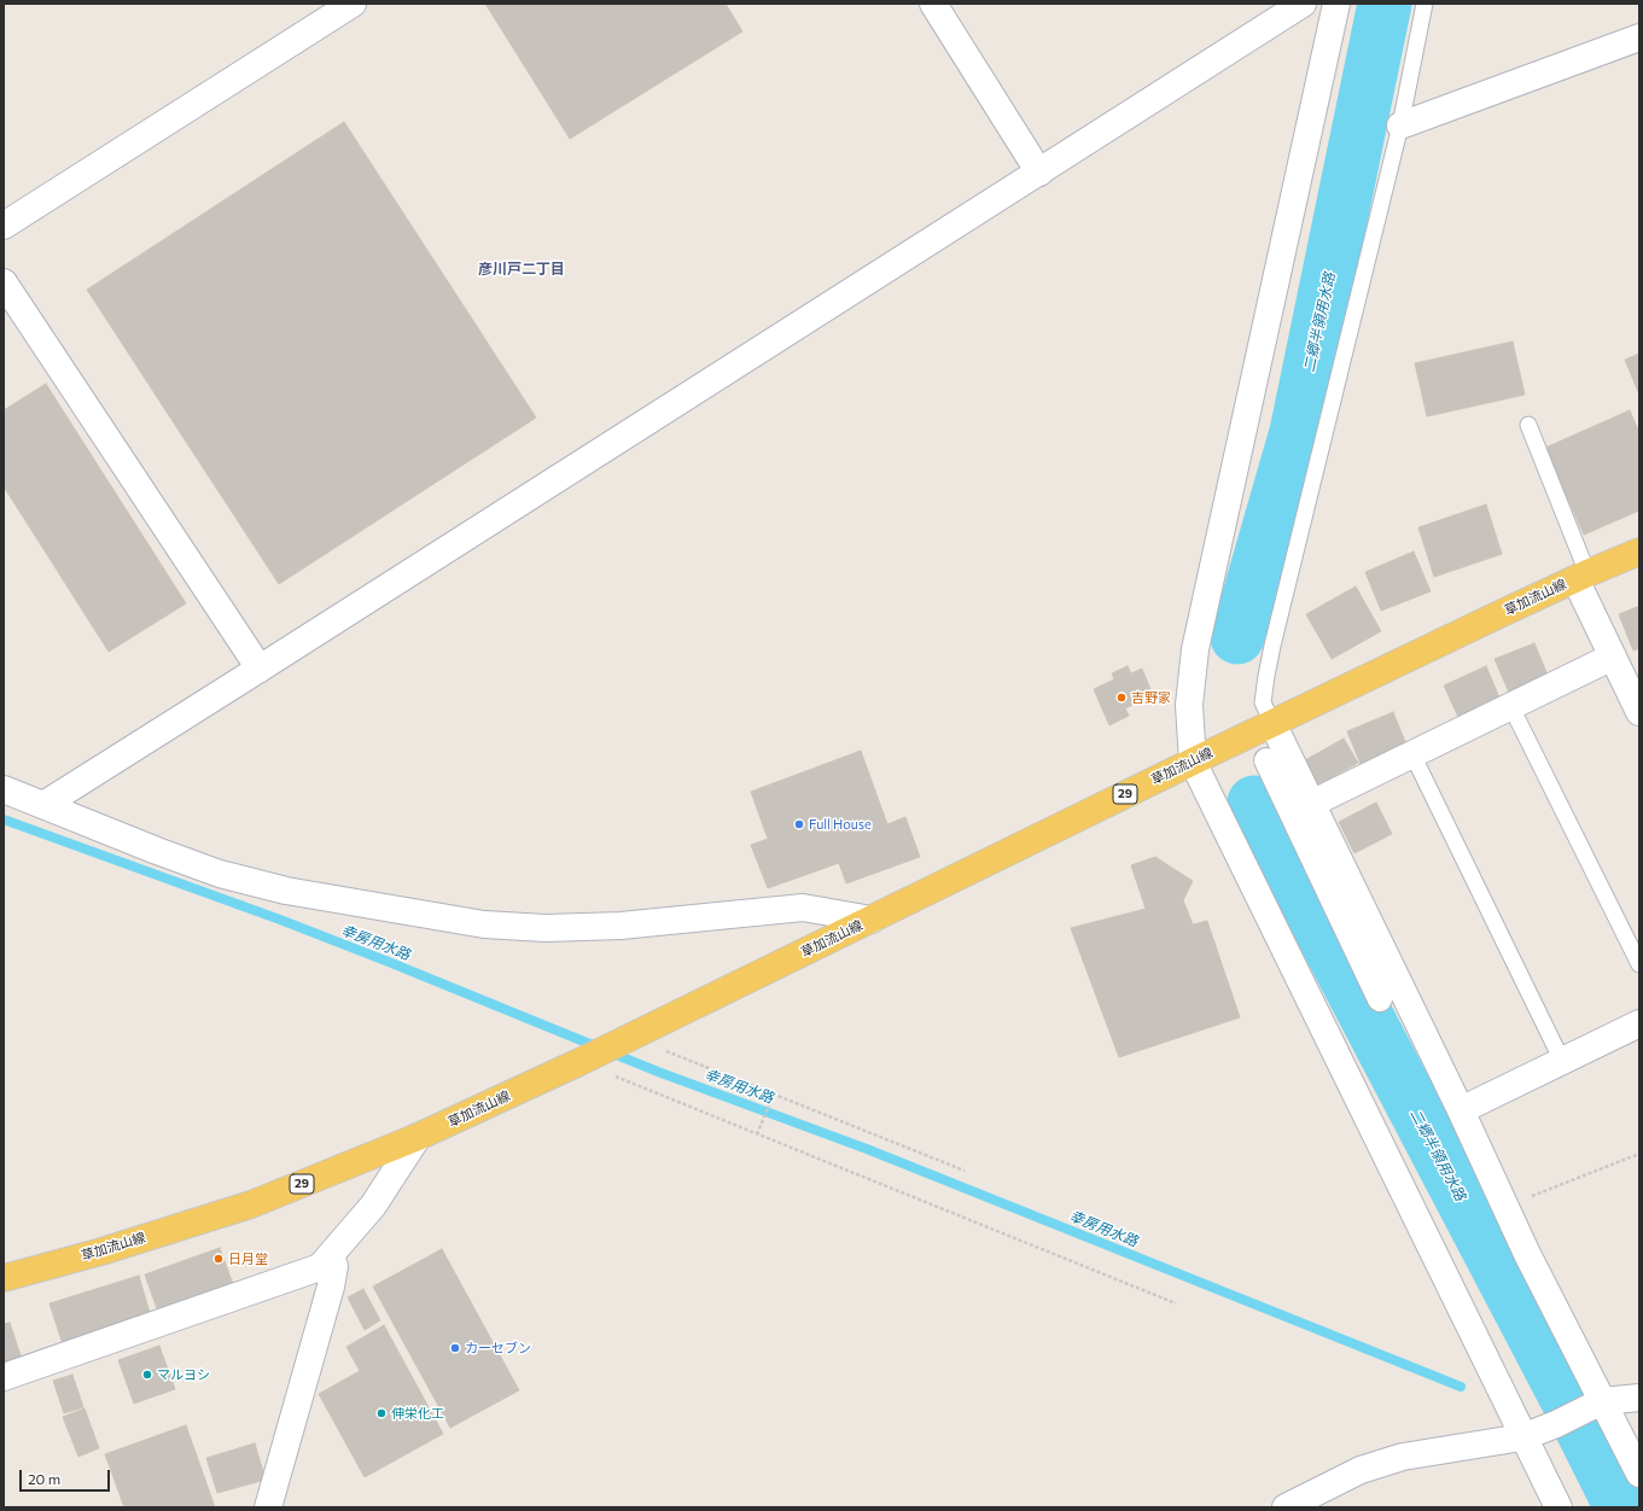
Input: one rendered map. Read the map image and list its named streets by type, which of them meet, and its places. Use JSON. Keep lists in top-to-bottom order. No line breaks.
{"streets":{"main road":["草加流山線","29"]},"districts":["彦川戸二丁目"],"water":["二郷半領用水路","幸房用水路"],"places":["吉野家","Full House","日月堂","カーセブン","マルヨシ","伸栄化工"],"scale_bar":"20 m"}
